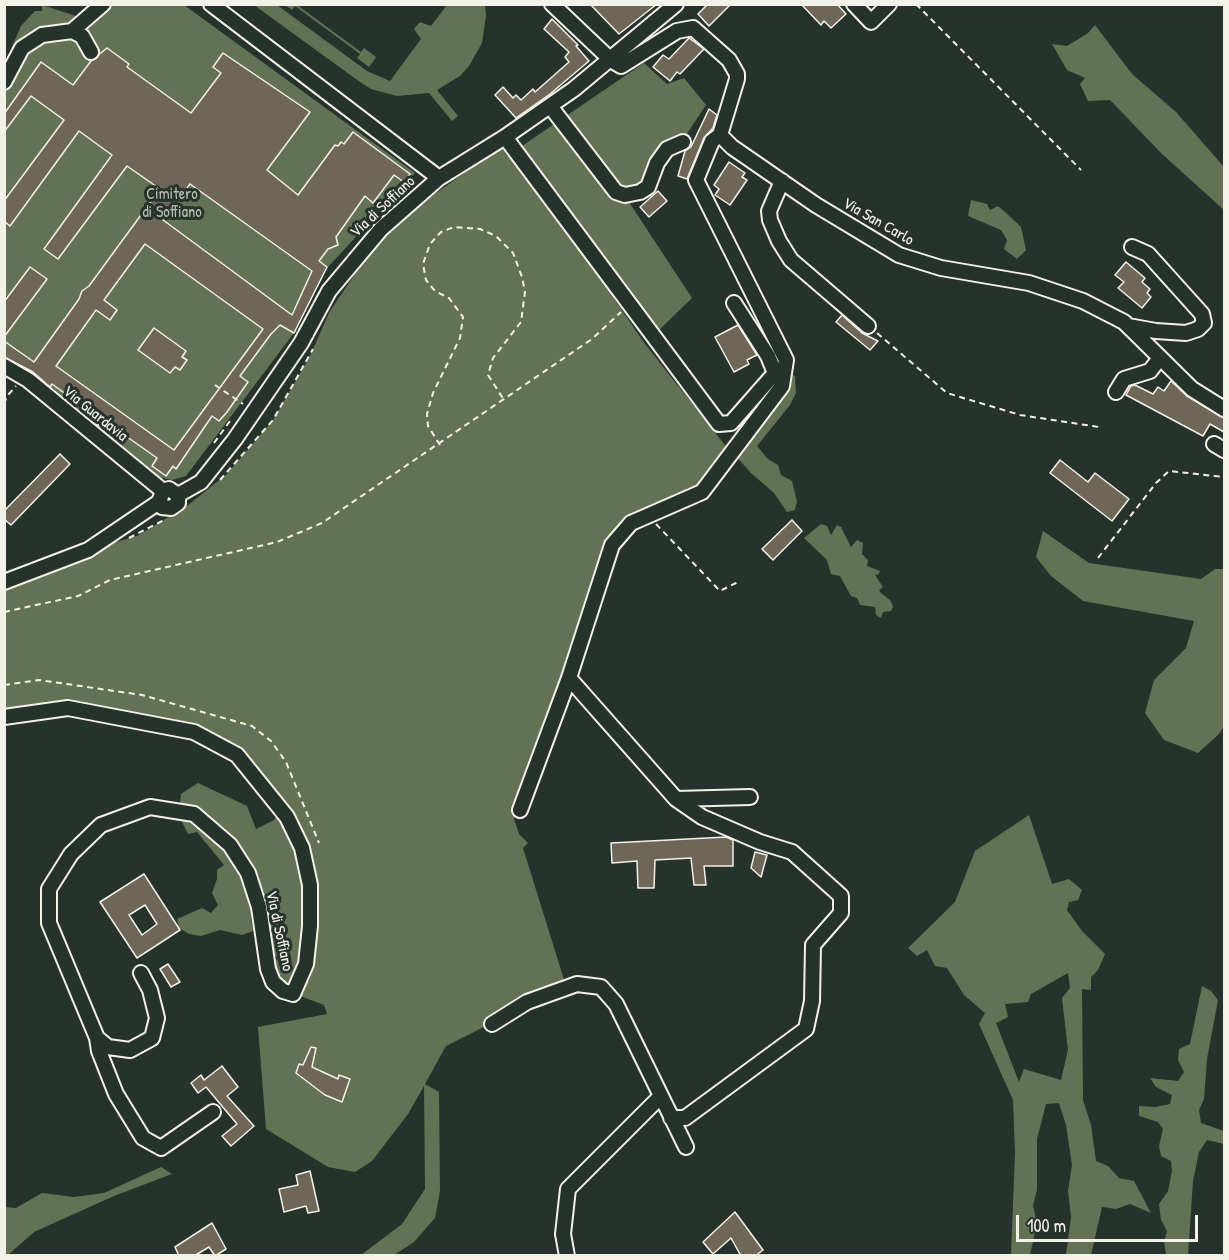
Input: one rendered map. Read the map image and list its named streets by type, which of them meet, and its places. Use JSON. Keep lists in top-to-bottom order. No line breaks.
{"streets":{"street":["Via di Soffiano","Via San Carlo","Via Guardavia"]},"crossings":[["Via di Soffiano","Via Guardavia"]],"parks":["Cimitero di Soffiano"],"scale_bar":"100 m"}
